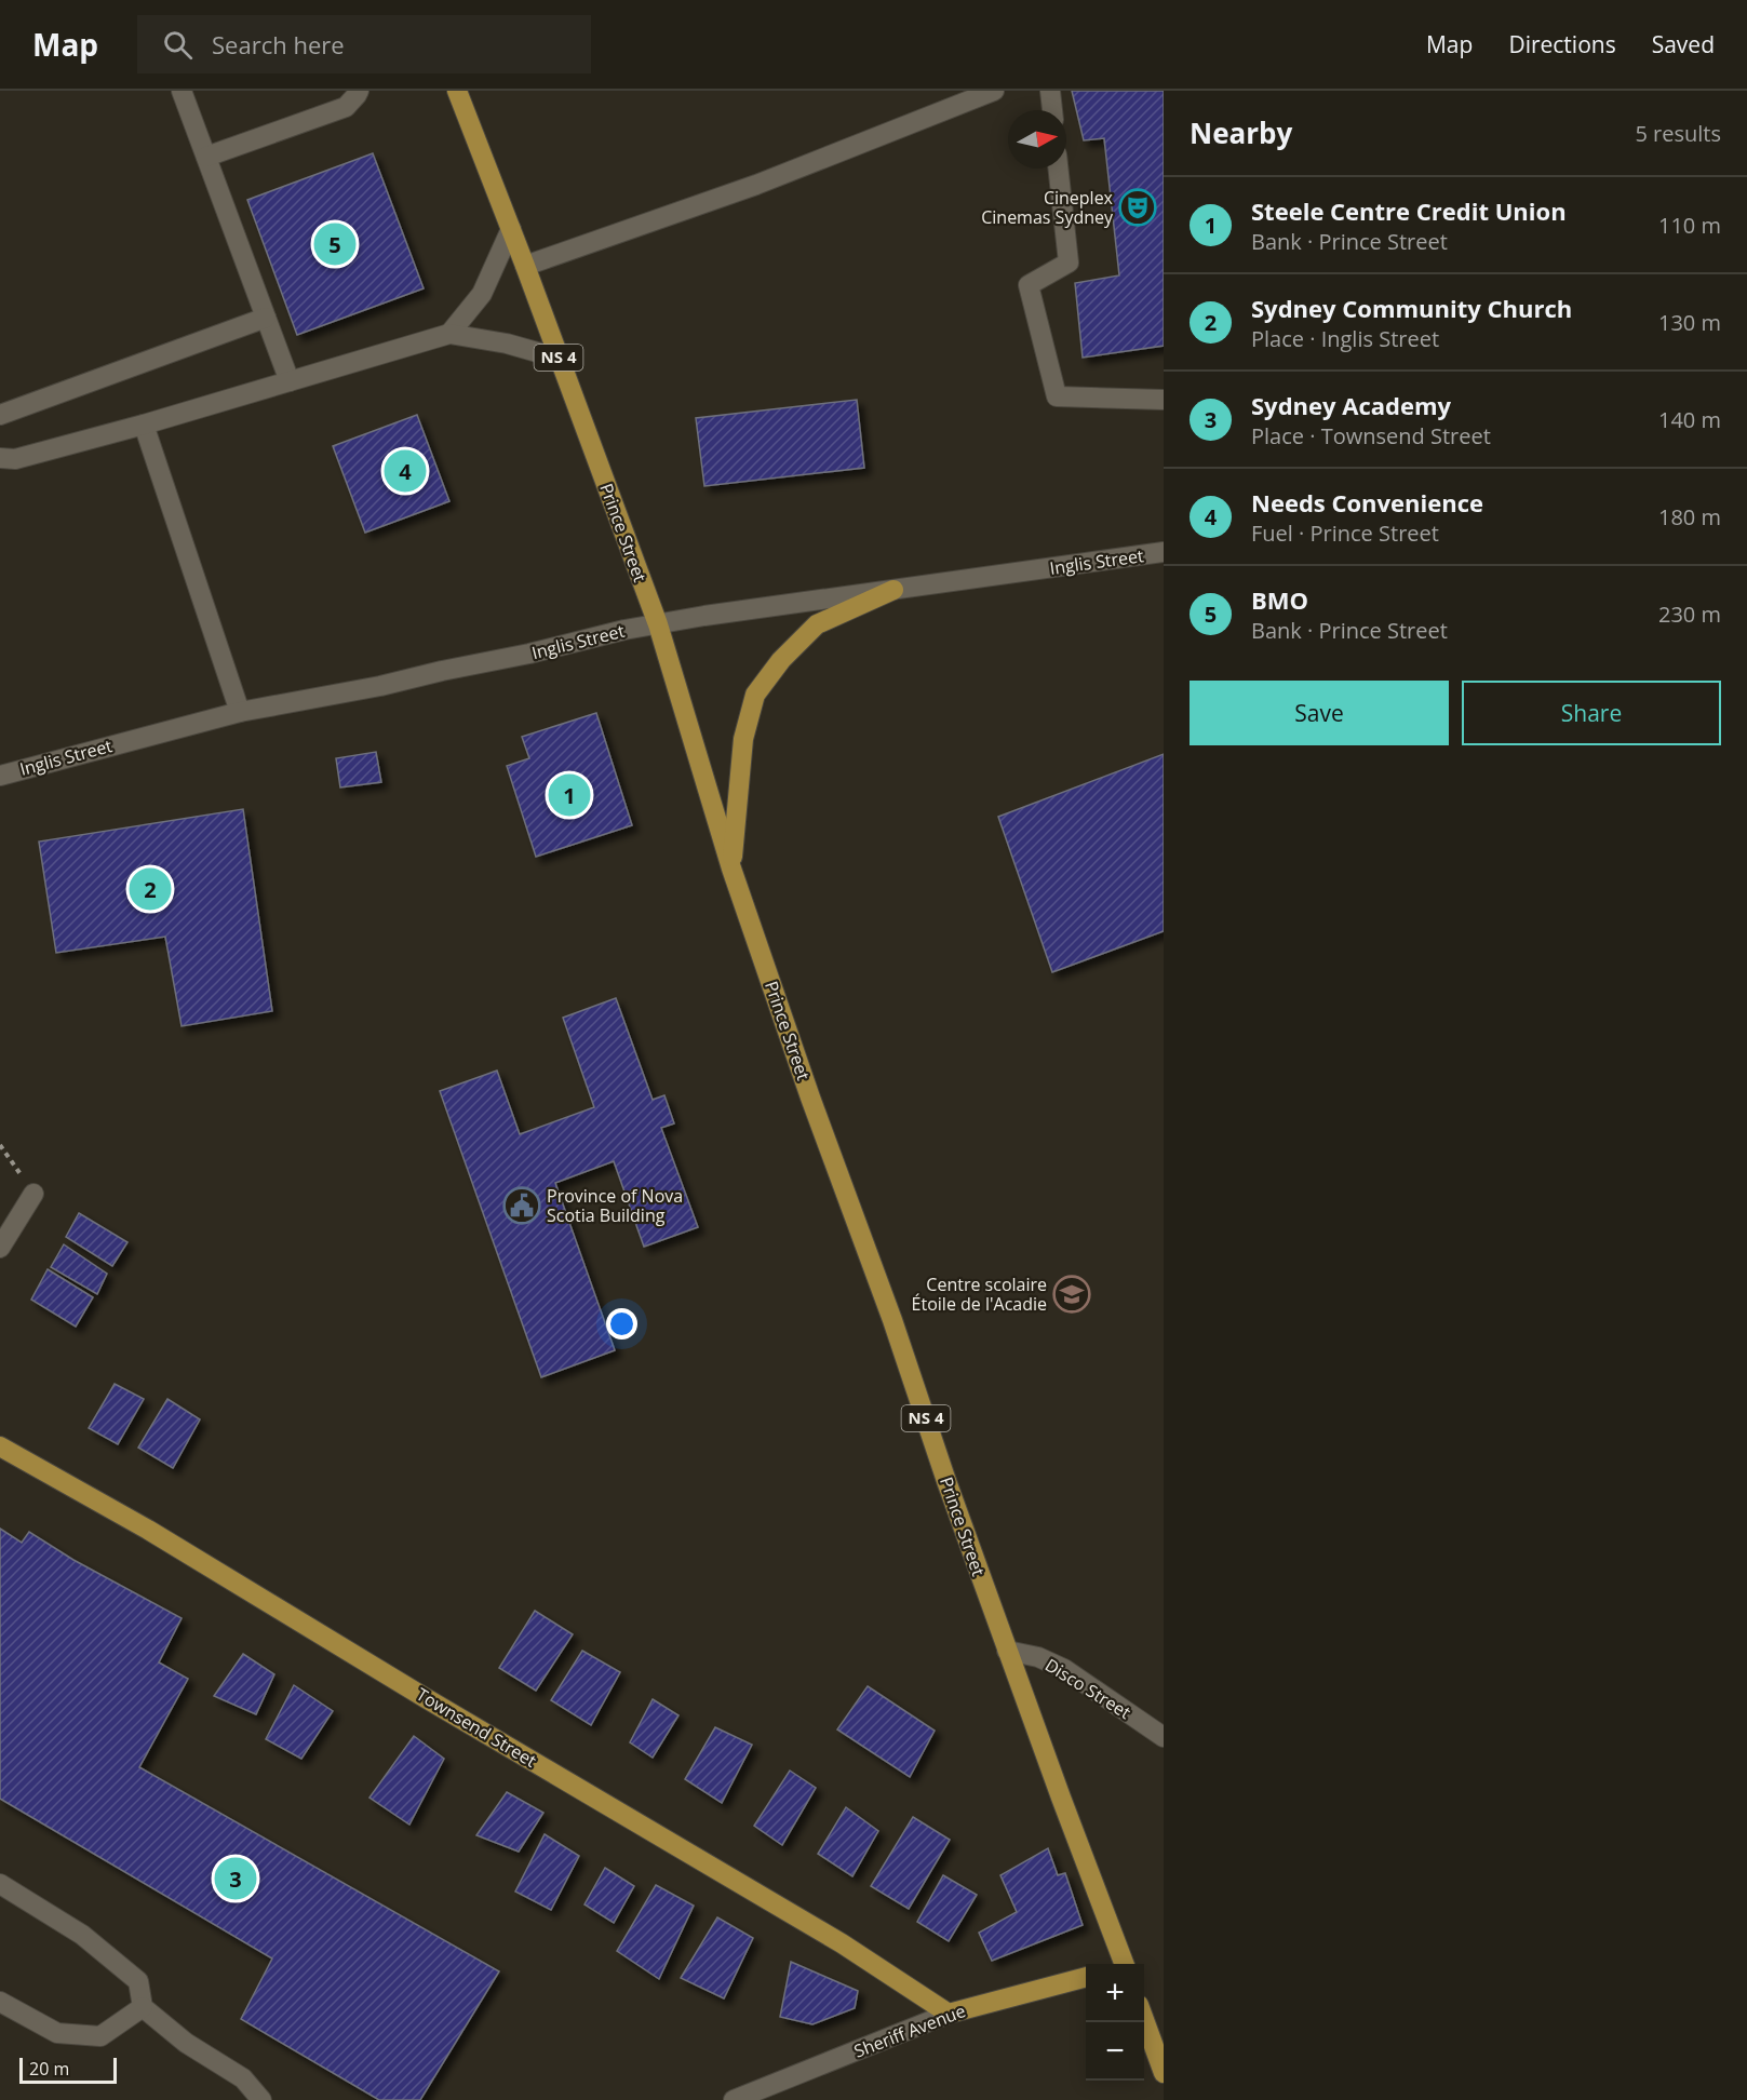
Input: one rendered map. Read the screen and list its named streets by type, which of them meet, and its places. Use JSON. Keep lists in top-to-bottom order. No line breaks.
{"streets":{"main road":["NS 4","Prince Street","Townsend Street","Sheriff Avenue"],"street":["Inglis Street","Disco Street"]},"crossings":[["Prince Street","Inglis Street"],["Prince Street","Disco Street"],["Townsend Street","Sheriff Avenue"]],"places":{"theatre":["Cineplex Cinemas Sydney"],"public building":["Province of Nova Scotia Building"],"school or university":["Centre scolaire Étoile de l'Acadie"]},"scale_bar":"20 m","north":"right","page":{"header":"Map","search":"Search here","nav":["Map","Directions","Saved"],"heading":["Nearby","5 results"],"list":[{"mark":"1","name":"Steele Centre Credit Union","note":"Bank · Prince Street","value":"110 m"},{"mark":"2","name":"Sydney Community Church","note":"Place · Inglis Street","value":"130 m"},{"mark":"3","name":"Sydney Academy","note":"Place · Townsend Street","value":"140 m"},{"mark":"4","name":"Needs Convenience","note":"Fuel · Prince Street","value":"180 m"},{"mark":"5","name":"BMO","note":"Bank · Prince Street","value":"230 m"}],"pins":["5","4","1","2","3"],"buttons":["Save","Share"],"map_buttons":["+","−"],"scale":"20 m"}}
